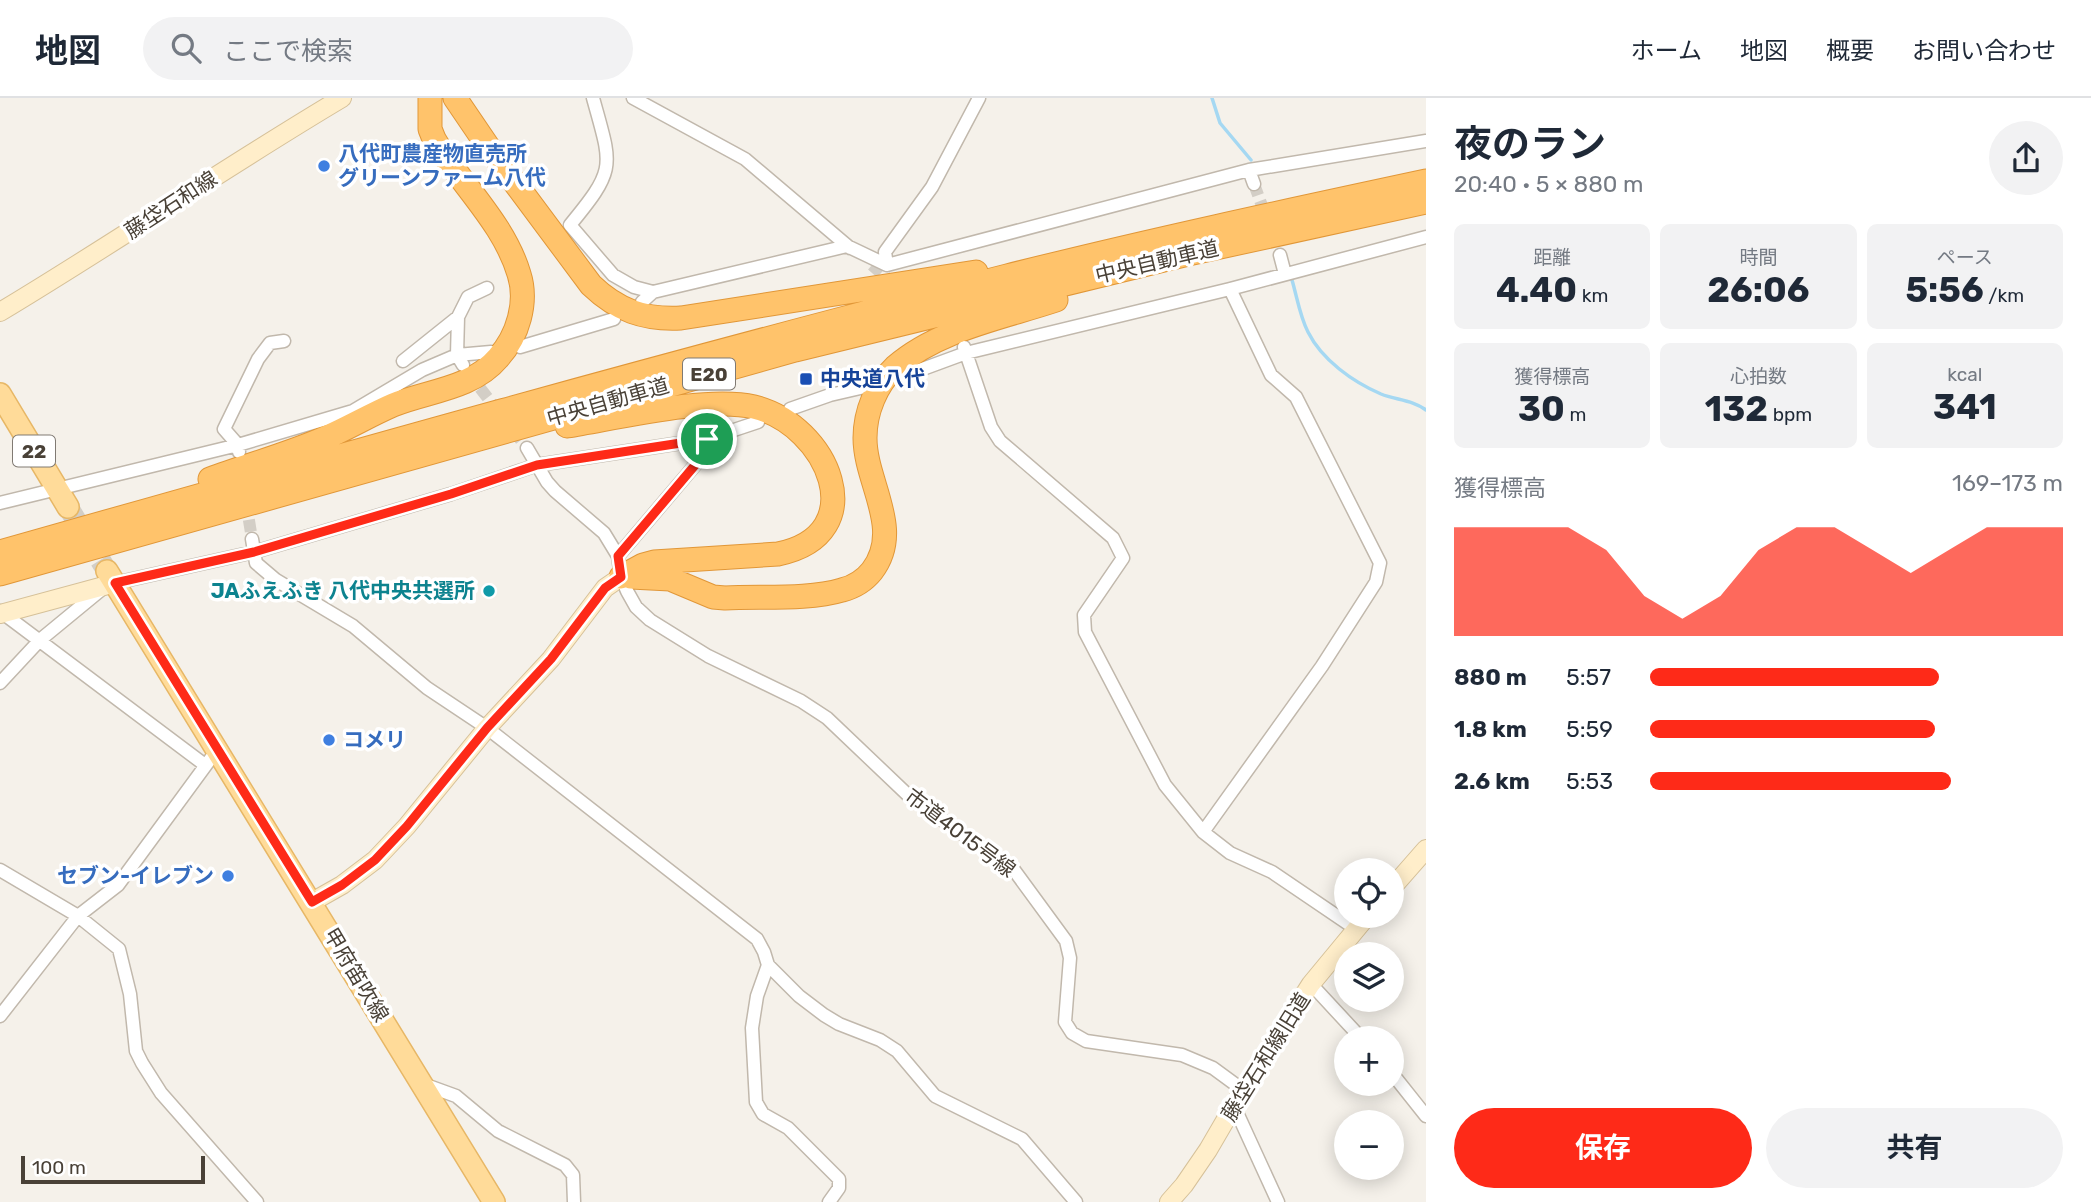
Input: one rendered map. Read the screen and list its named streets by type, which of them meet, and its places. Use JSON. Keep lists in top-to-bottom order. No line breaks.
{"streets":{"highway":["中央自動車道","E20"],"main road":["22","甲府笛吹線"],"street":["藤垈石和線","市道4015号線","藤垈石和線旧道"]},"crossings":[["市道4015号線","藤垈石和線旧道"]],"places":{"other":["八代町農産物直売所 グリーンファーム八代","JAふえふき 八代中央共選所","コメリ","セブン-イレブン"],"transit":["中央道八代"]},"scale_bar":"100 m","page":{"header":"地図","search":"ここで検索","nav":["ホーム","地図","概要","お問い合わせ"],"heading":["夜のラン","20:40 · 5 × 880 m"],"stats":[["距離","4.40 km"],["時間","26:06"],["ペース","5:56 /km"],["獲得標高","30 m"],["心拍数","132 bpm"],["kcal","341"]],"chart":["獲得標高","169–173 m"],"list":[{"name":"880 m","note":"5:57"},{"name":"1.8 km","note":"5:59"},{"name":"2.6 km","note":"5:53"}],"map_buttons":["+","−"],"buttons":["保存","共有"],"scale":"100 m"}}
